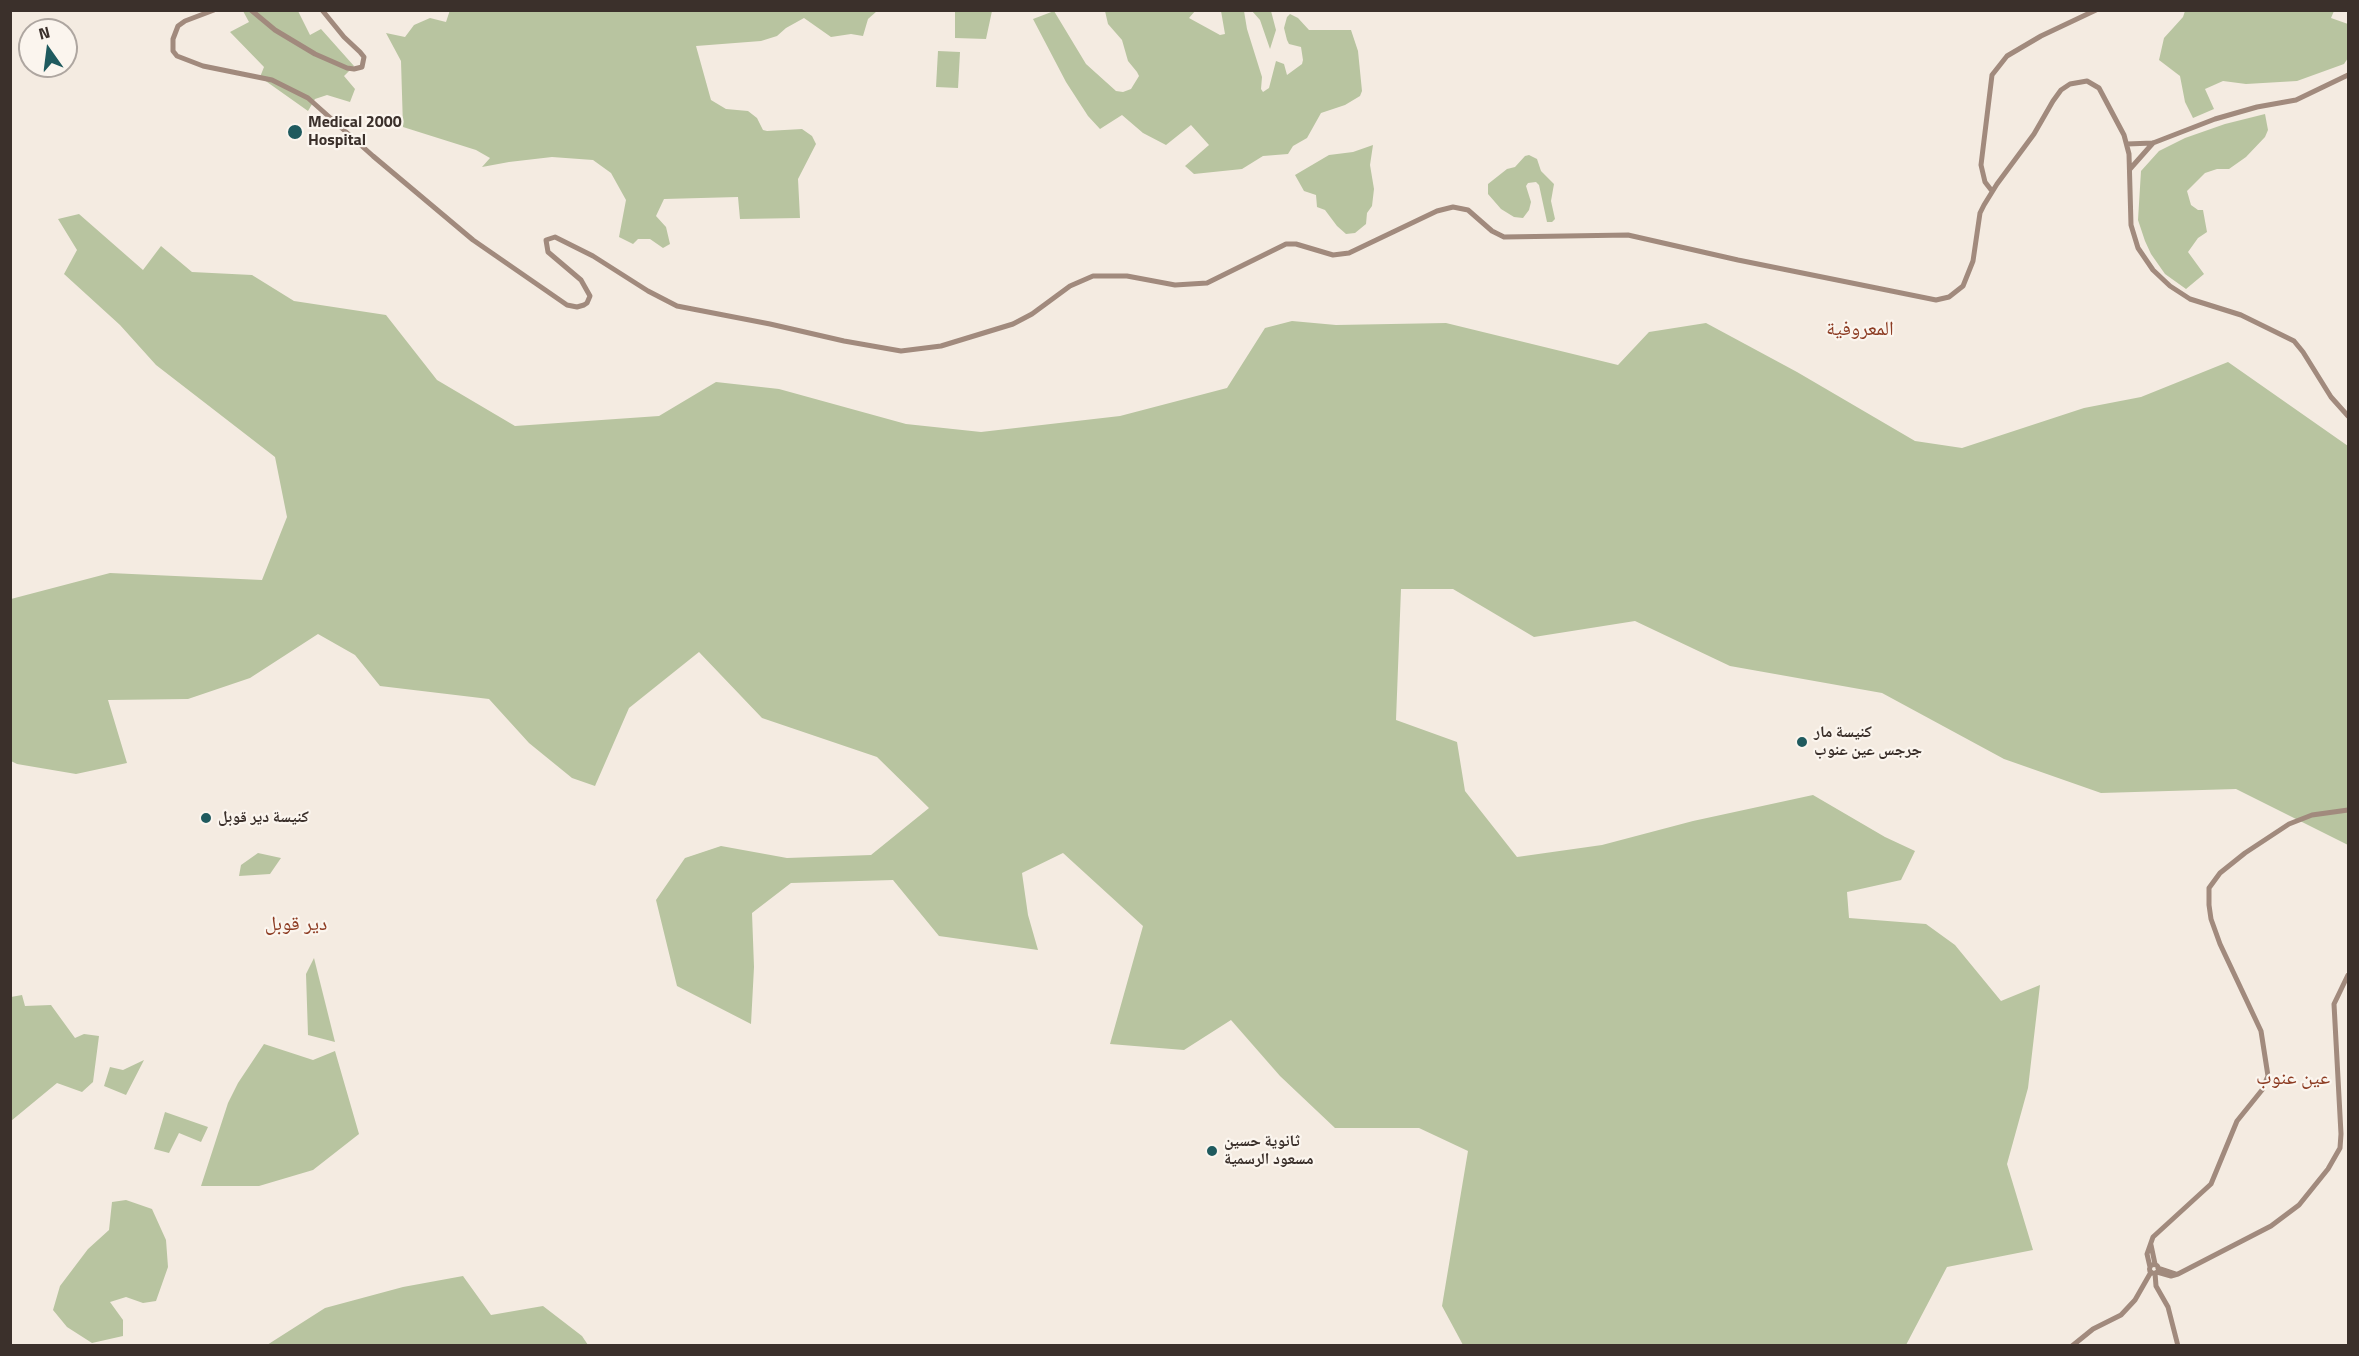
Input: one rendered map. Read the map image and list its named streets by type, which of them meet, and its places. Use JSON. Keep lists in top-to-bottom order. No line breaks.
{"districts":["المعروفية","دير قوبل","عين عنوب"],"places":["Medical 2000 Hospital","كنيسة مار جرجس عين عنوب","كنيسة دير قوبل","ثانوية حسين مسعود الرسمية"],"north":"top"}
